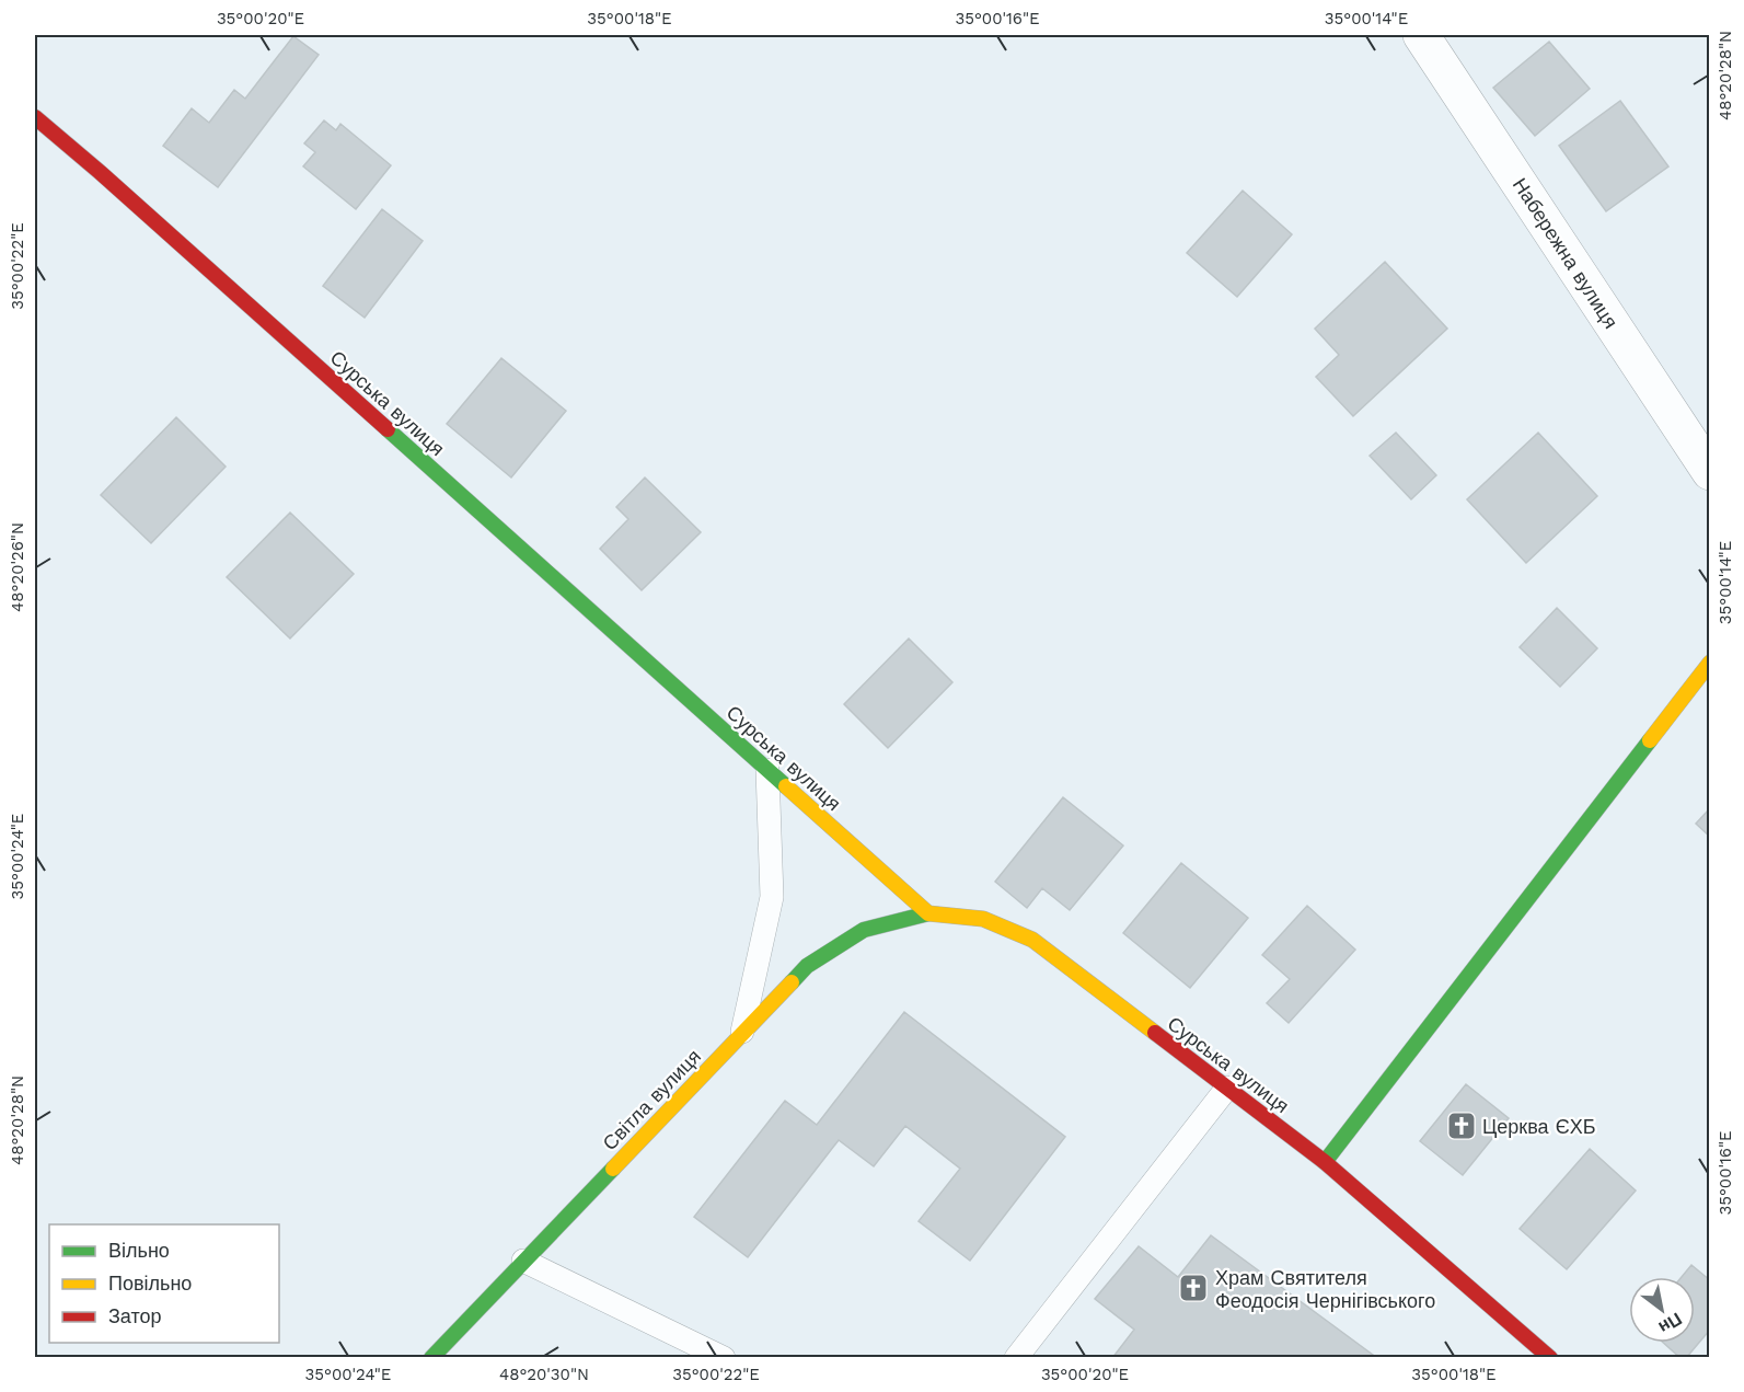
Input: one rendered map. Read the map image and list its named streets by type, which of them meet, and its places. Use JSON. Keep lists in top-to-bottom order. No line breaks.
{"streets":{"street":["Набережна вулиця","Сурська вулиця","Світла вулиця"]},"crossings":[["Сурська вулиця","Світла вулиця"]],"places":{"church":["Церква ЄХБ","Храм Святителя Феодосія Чернігівського"]},"legend":["Вільно","Повільно","Затор"],"north":"bottom right","coordinates":["35°00'20\"E","35°00'18\"E","35°00'16\"E","35°00'14\"E","48°20'28\"N","35°00'22\"E","48°20'26\"N","35°00'24\"E","48°20'30\"N"]}
